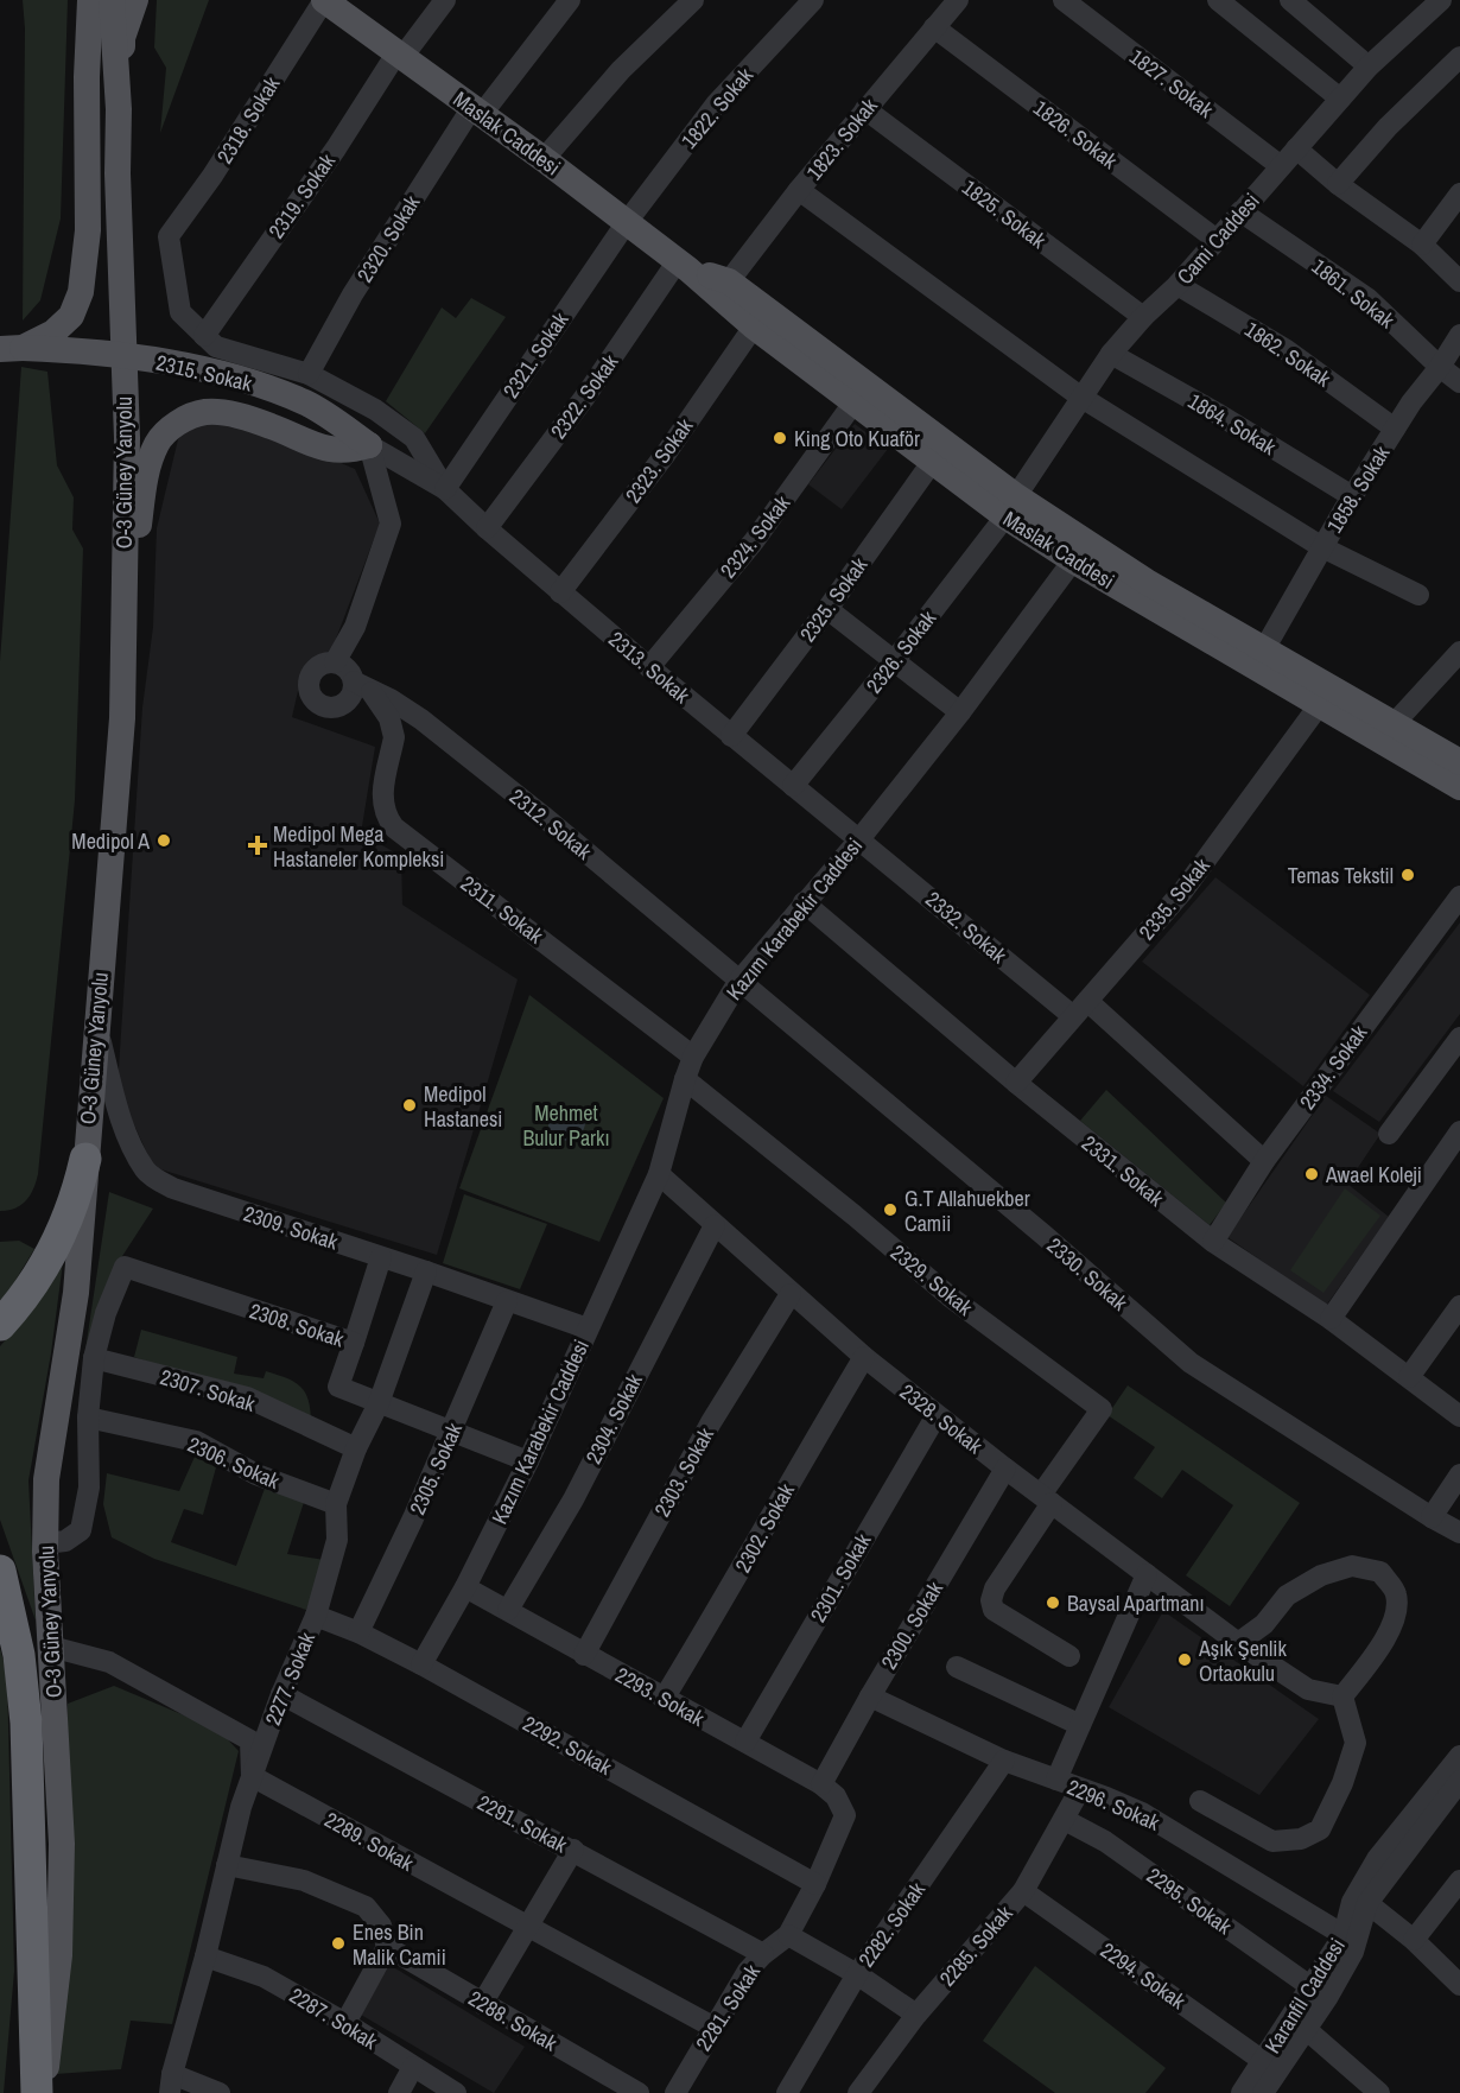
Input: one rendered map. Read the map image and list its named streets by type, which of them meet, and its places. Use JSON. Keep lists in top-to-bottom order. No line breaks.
{"streets":{"main road":["Maslak Caddesi","2315. Sokak","O-3 Güney Yanyolu"],"street":["1827. Sokak","1822. Sokak","2318. Sokak","1826. Sokak","1823. Sokak","2319. Sokak","1825. Sokak","2320. Sokak","Cami Caddesi","1861. Sokak","1862. Sokak","2321. Sokak","2322. Sokak","1864. Sokak","2323. Sokak","1858. Sokak","2324. Sokak","2325. Sokak","2326. Sokak","2313. Sokak","2312. Sokak","2335. Sokak","2311. Sokak","Kazım Karabekir Caddesi","2332. Sokak","2334. Sokak","2331. Sokak","2309. Sokak","2330. Sokak","2329. Sokak","2308. Sokak","2307. Sokak","2304. Sokak","2328. Sokak","2306. Sokak","2305. Sokak","2303. Sokak","2302. Sokak","2301. Sokak","2300. Sokak","2277. Sokak","2293. Sokak","2292. Sokak","2296. Sokak","2291. Sokak","2289. Sokak","2295. Sokak","2282. Sokak","2285. Sokak","2294. Sokak","Karanfil Caddesi","2281. Sokak","2287. Sokak","2288. Sokak"]},"crossings":[["1827. Sokak","Cami Caddesi"],["1822. Sokak","Maslak Caddesi"],["1822. Sokak","2321. Sokak"],["2318. Sokak","Maslak Caddesi"],["2318. Sokak","2313. Sokak"],["Maslak Caddesi","1823. Sokak"],["Maslak Caddesi","2319. Sokak"],["Maslak Caddesi","2320. Sokak"],["Maslak Caddesi","Cami Caddesi"],["Maslak Caddesi","2321. Sokak"],["Maslak Caddesi","2322. Sokak"],["Maslak Caddesi","2323. Sokak"],["Maslak Caddesi","1858. Sokak"],["Maslak Caddesi","2324. Sokak"],["Maslak Caddesi","2325. Sokak"],["Maslak Caddesi","2326. Sokak"],["Maslak Caddesi","2335. Sokak"],["Maslak Caddesi","Kazım Karabekir Caddesi"],["1826. Sokak","1823. Sokak"],["1826. Sokak","Cami Caddesi"],["1823. Sokak","1825. Sokak"],["2319. Sokak","2313. Sokak"],["1825. Sokak","Cami Caddesi"],["2320. Sokak","2313. Sokak"],["Cami Caddesi","1861. Sokak"],["Cami Caddesi","1862. Sokak"],["Cami Caddesi","1864. Sokak"],["Cami Caddesi","2326. Sokak"],["1861. Sokak","1858. Sokak"],["1862. Sokak","1858. Sokak"],["2321. Sokak","2313. Sokak"],["2315. Sokak","2313. Sokak"],["2322. Sokak","2313. Sokak"],["1864. Sokak","1858. Sokak"],["2323. Sokak","2313. Sokak"],["O-3 Güney Yanyolu","2309. Sokak"],["2324. Sokak","2313. Sokak"],["2325. Sokak","2313. Sokak"],["2326. Sokak","2313. Sokak"],["2313. Sokak","Kazım Karabekir Caddesi"],["2313. Sokak","2332. Sokak"],["2312. Sokak","Kazım Karabekir Caddesi"],["2312. Sokak","2330. Sokak"],["2335. Sokak","2332. Sokak"],["2335. Sokak","2331. Sokak"],["2311. Sokak","Kazım Karabekir Caddesi"],["Kazım Karabekir Caddesi","2332. Sokak"],["Kazım Karabekir Caddesi","2331. Sokak"],["Kazım Karabekir Caddesi","2309. Sokak"],["Kazım Karabekir Caddesi","2330. Sokak"],["Kazım Karabekir Caddesi","2329. Sokak"],["Kazım Karabekir Caddesi","2308. Sokak"],["Kazım Karabekir Caddesi","2328. Sokak"],["Kazım Karabekir Caddesi","2293. Sokak"],["Kazım Karabekir Caddesi","2292. Sokak"],["2332. Sokak","2334. Sokak"],["2334. Sokak","2331. Sokak"],["2309. Sokak","2305. Sokak"],["2309. Sokak","2277. Sokak"],["2329. Sokak","2328. Sokak"],["2308. Sokak","2307. Sokak"],["2308. Sokak","2305. Sokak"],["2308. Sokak","2277. Sokak"],["2307. Sokak","2277. Sokak"],["2304. Sokak","2328. Sokak"],["2304. Sokak","2293. Sokak"],["2328. Sokak","2303. Sokak"],["2328. Sokak","2302. Sokak"],["2328. Sokak","2301. Sokak"],["2328. Sokak","2300. Sokak"],["2306. Sokak","2277. Sokak"],["2305. Sokak","2292. Sokak"],["2303. Sokak","2293. Sokak"],["2302. Sokak","2293. Sokak"],["2301. Sokak","2293. Sokak"],["2300. Sokak","2293. Sokak"],["2300. Sokak","2296. Sokak"],["2277. Sokak","2292. Sokak"],["2277. Sokak","2291. Sokak"],["2277. Sokak","2289. Sokak"],["2277. Sokak","2287. Sokak"],["2293. Sokak","2281. Sokak"],["2292. Sokak","2281. Sokak"],["2296. Sokak","2282. Sokak"],["2296. Sokak","2285. Sokak"],["2296. Sokak","Karanfil Caddesi"],["2291. Sokak","2281. Sokak"],["2289. Sokak","2281. Sokak"],["2295. Sokak","2285. Sokak"],["2295. Sokak","Karanfil Caddesi"],["2285. Sokak","2294. Sokak"],["2294. Sokak","Karanfil Caddesi"]],"parks":["Mehmet Bulur Parkı"],"places":{"other":["King Oto Kuaför","Medipol A","Temas Tekstil","Medipol Hastanesi","Awael Koleji","G.T Allahuekber Camii","Baysal Apartmanı","Aşık Şenlik Ortaokulu","Enes Bin Malik Camii"],"health":["Medipol Mega Hastaneler Kompleksi"]}}
